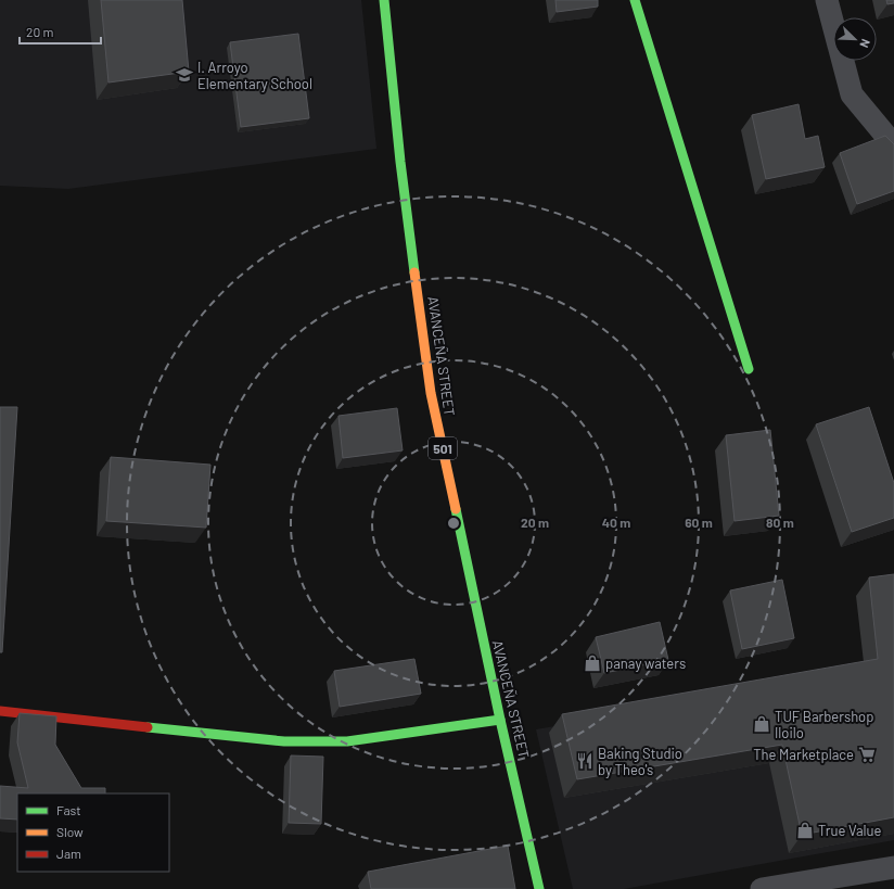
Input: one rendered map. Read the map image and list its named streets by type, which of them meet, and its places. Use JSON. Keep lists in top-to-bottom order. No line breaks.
{"streets":{"main road":["AVANCEÑA STREET","501"]},"places":{"school or university":["I. Arroyo Elementary School"],"shop":["panay waters","TUF Barbershop Iloilo","True Value"],"supermarket":["The Marketplace"],"restaurant":["Baking Studio by Theo's"]},"legend":["Fast","Slow","Jam"],"scale_bar":"20 m","north":"bottom right","rings":["20 m","40 m","60 m","80 m"]}
